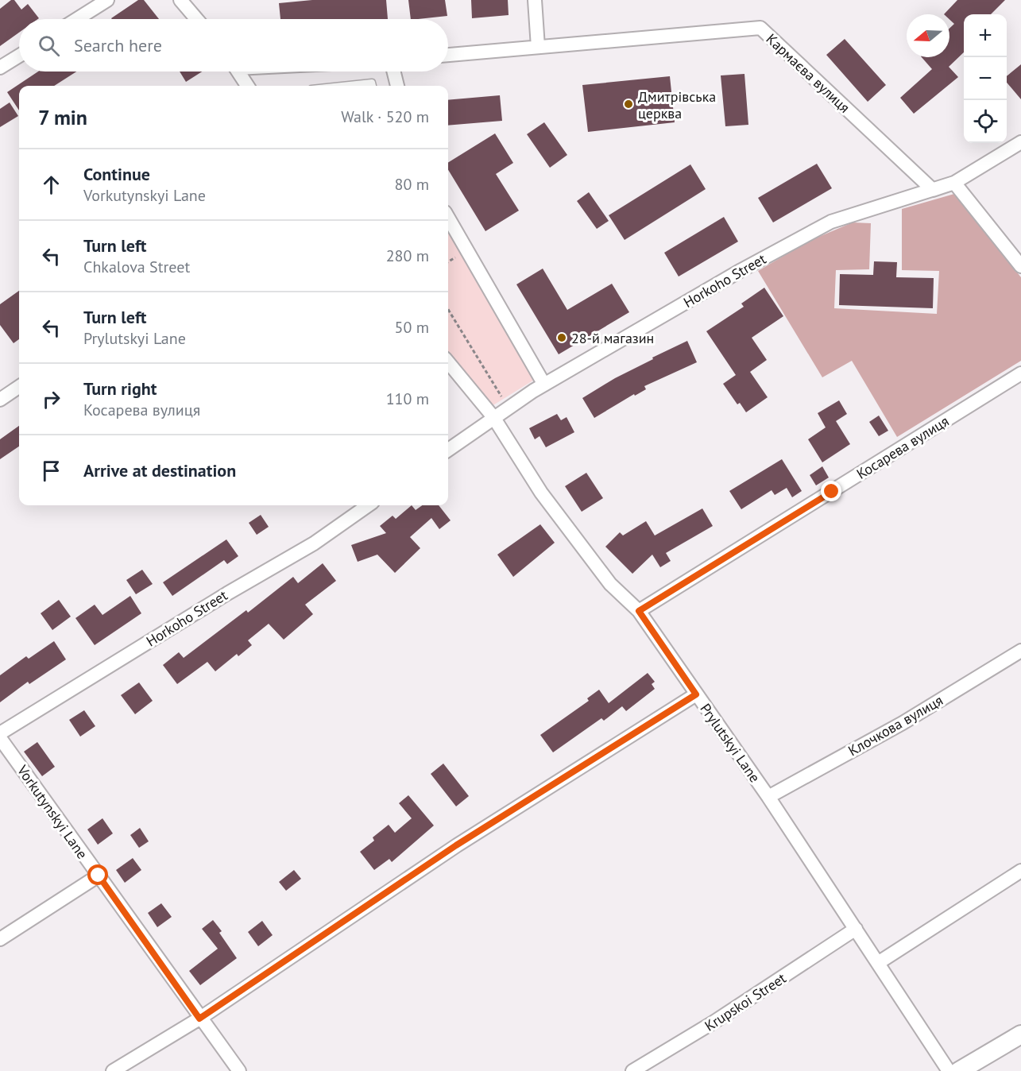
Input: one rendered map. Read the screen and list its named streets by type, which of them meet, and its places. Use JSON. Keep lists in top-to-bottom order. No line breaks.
{"streets":{"street":["Кармаєва вулиця","Horkoho Street","Косарева вулиця","Клочкова вулиця","Prylutskyi Lane","Vorkutynskyi Lane","Krupskoi Street"]},"crossings":[["Кармаєва вулиця","Horkoho Street"],["Horkoho Street","Prylutskyi Lane"],["Косарева вулиця","Prylutskyi Lane"],["Клочкова вулиця","Prylutskyi Lane"],["Prylutskyi Lane","Krupskoi Street"]],"places":["Дмитрівська церква","28-й магазин"],"north":"left","page":{"map_buttons":["+","−"],"search":"Search here","heading":["7 min","Walk · 520 m"],"list":[["Continue","Vorkutynskyi Lane","80 m"],["Turn left","Chkalova Street","280 m"],["Turn left","Prylutskyi Lane","50 m"],["Turn right","Косарева вулиця","110 m"],"Arrive at destination"]}}
